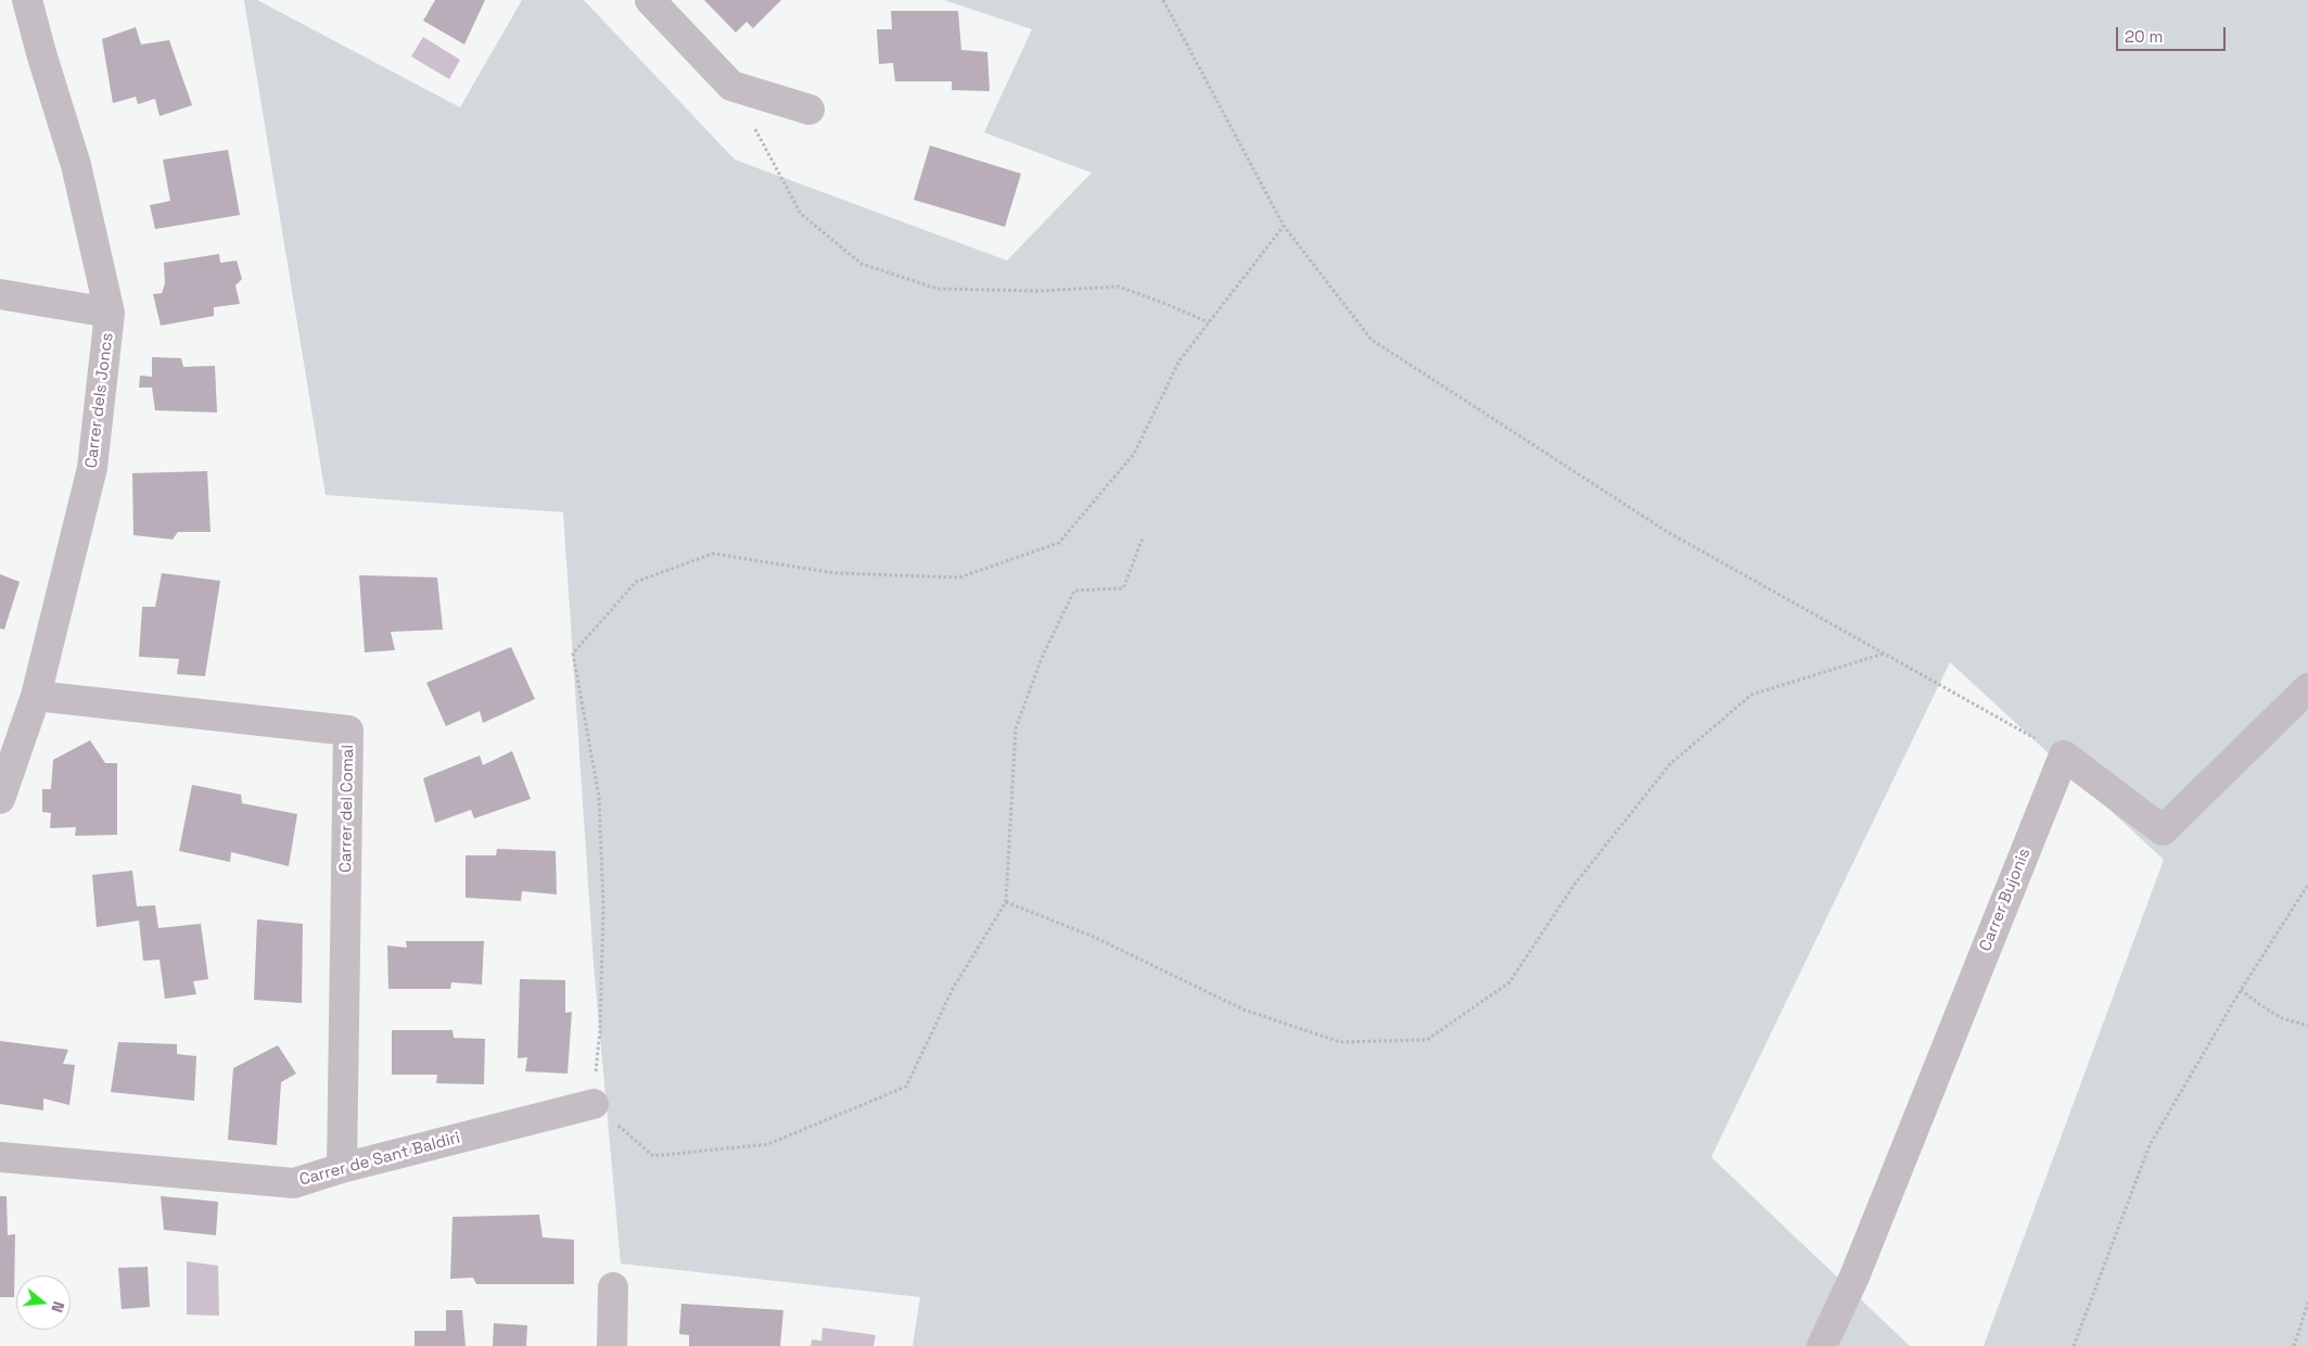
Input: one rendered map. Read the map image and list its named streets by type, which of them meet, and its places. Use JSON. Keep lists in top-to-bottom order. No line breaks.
{"streets":{"street":["Carrer dels Joncs","Carrer del Comal","Carrer Bujonis","Carrer de Sant Baldiri"]},"crossings":[["Carrer dels Joncs","Carrer del Comal"],["Carrer del Comal","Carrer de Sant Baldiri"]],"scale_bar":"20 m","north":"right"}
